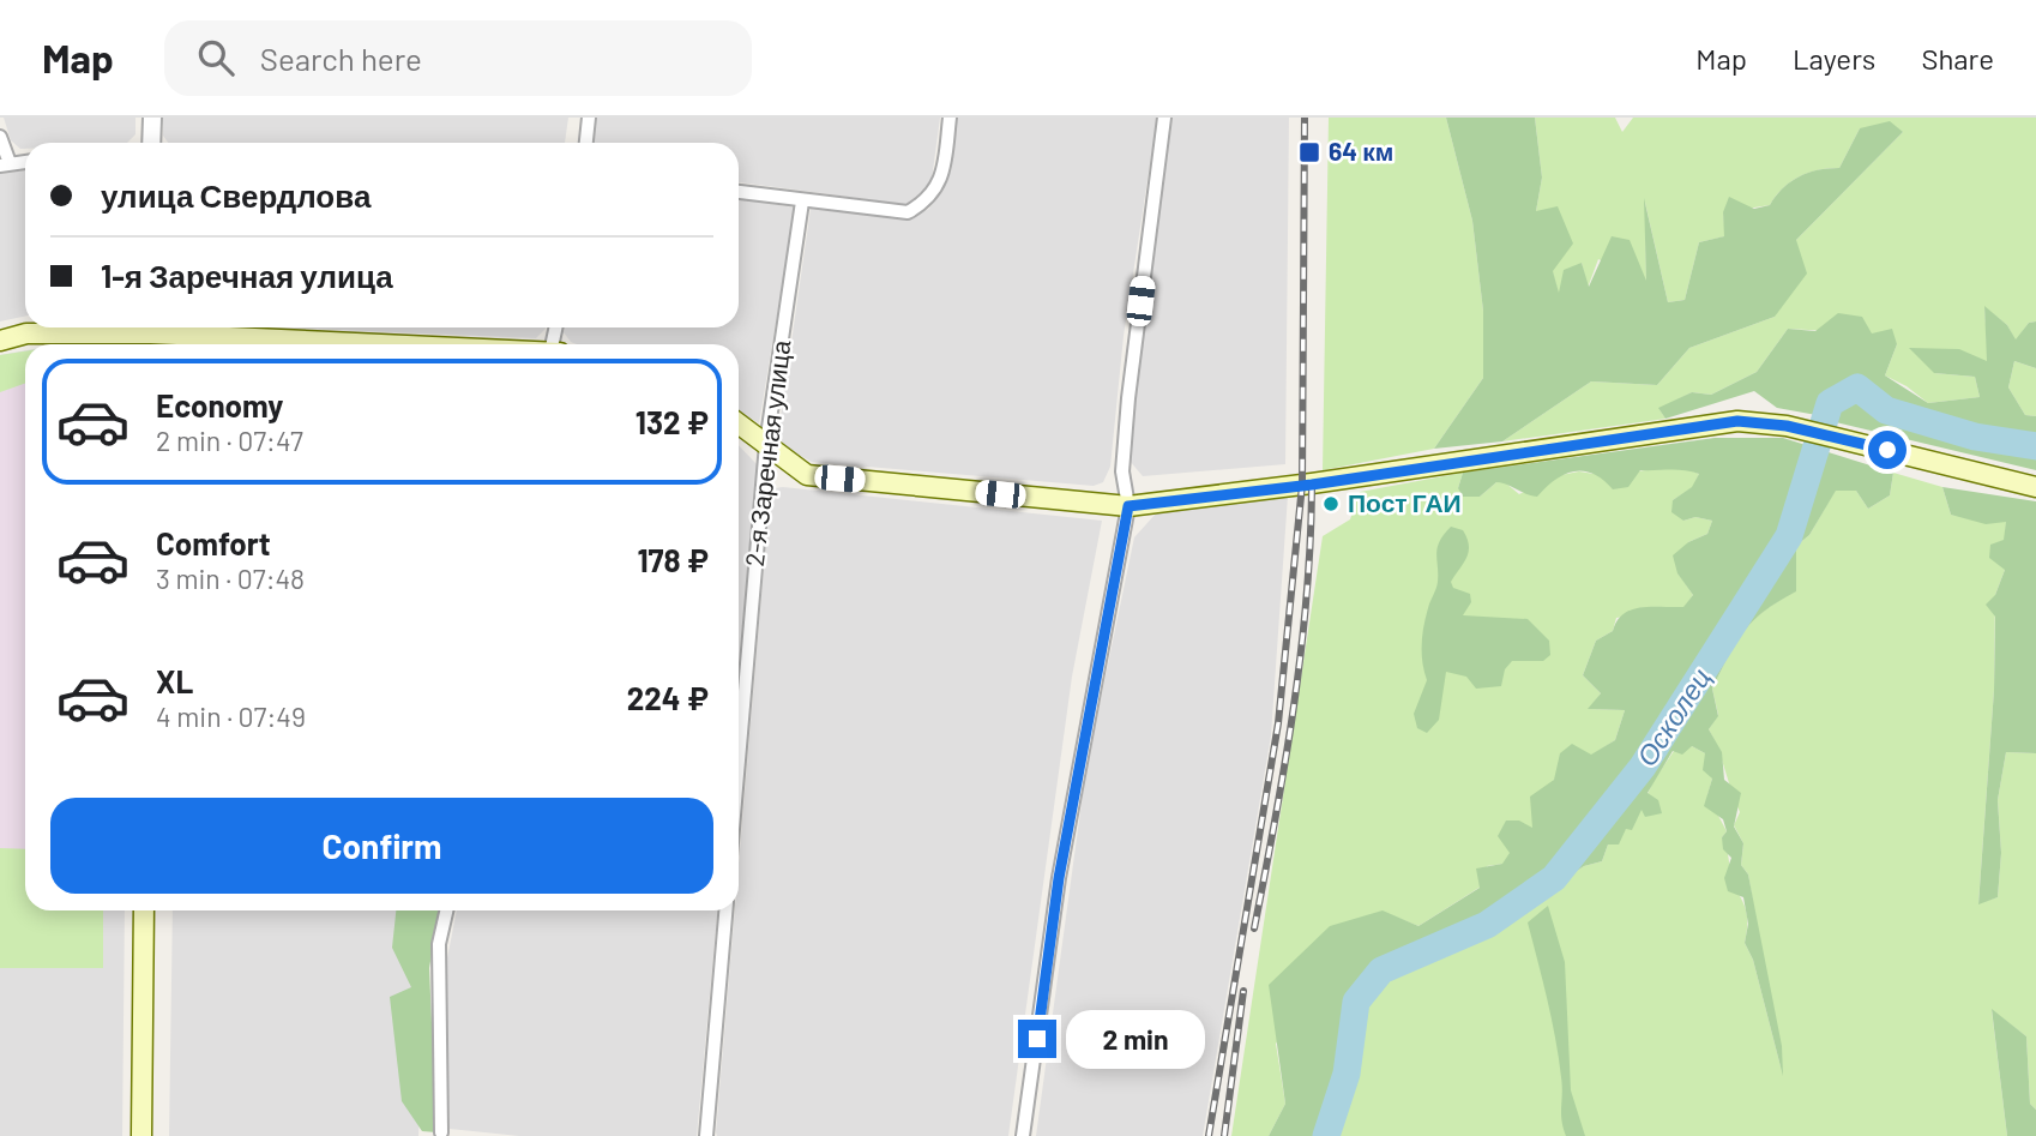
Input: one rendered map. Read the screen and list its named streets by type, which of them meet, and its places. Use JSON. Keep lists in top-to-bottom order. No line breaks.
{"streets":{"street":["2-я Заречная улица"]},"water":["Осколец"],"places":{"transit":["64 км"],"other":["Пост ГАИ"]},"page":{"header":"Map","search":"Search here","nav":["Map","Layers","Share"],"banner":["улица Свердлова","1-я Заречная улица"],"list":[{"name":"Economy","note":"2 min · 07:47","value":"132 ₽"},{"name":"Comfort","note":"3 min · 07:48","value":"178 ₽"},{"name":"XL","note":"4 min · 07:49","value":"224 ₽"}],"buttons":"Confirm","bubble":"2 min"}}
